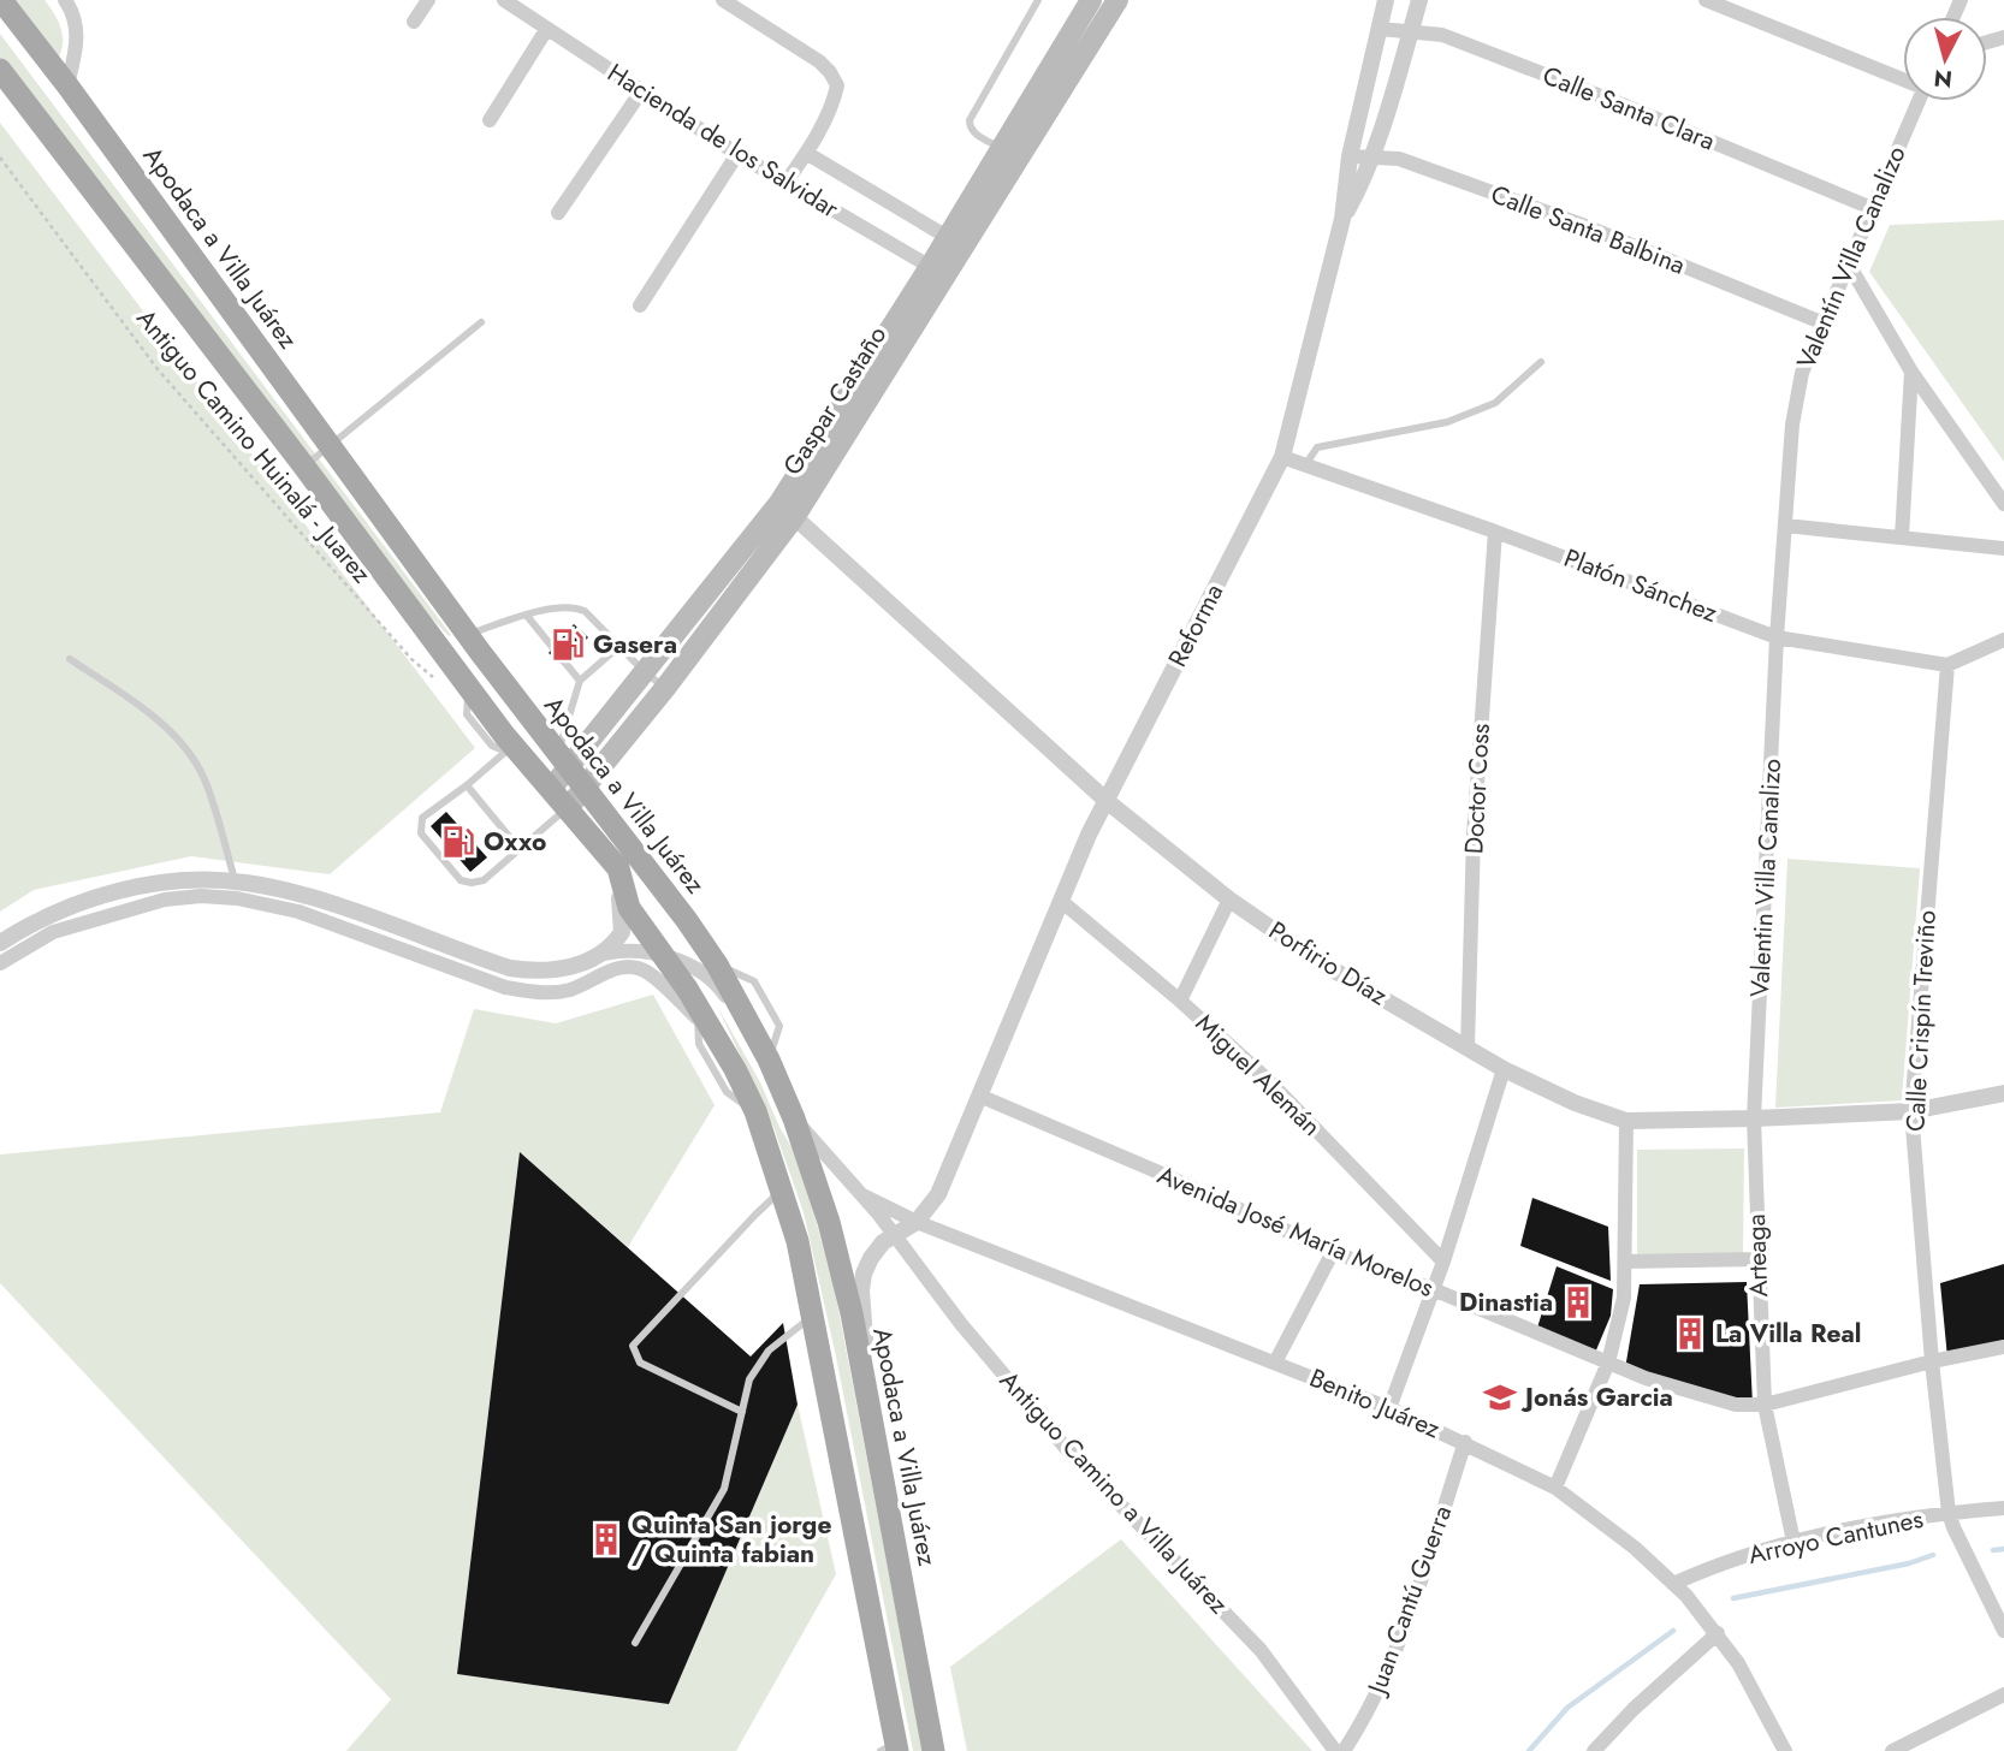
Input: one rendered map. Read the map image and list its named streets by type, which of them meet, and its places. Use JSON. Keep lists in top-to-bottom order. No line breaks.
{"streets":{"main road":["Apodaca a Villa Juárez","Gaspar Castaño"],"street":["Calle Santa Clara","Hacienda de los Salvidar","Calle Santa Balbina","Valentín Villa Canalizo","Platón Sánchez","Reforma","Doctor Coss","Valentin Villa Canalizo","Porfirio Díaz","Calle Crispín Treviño","Miguel Alemán","Avenida José María Morelos","Arteaga","Benito Juárez","Antiguo Camino a Villa Juárez","Arroyo Cantunes","Juan Cantú Guerra"],"path":["Antiguo Camino Huinalá - Juarez"]},"crossings":[["Calle Santa Clara","Valentín Villa Canalizo"],["Calle Santa Clara","Reforma"],["Hacienda de los Salvidar","Gaspar Castaño"],["Calle Santa Balbina","Valentín Villa Canalizo"],["Calle Santa Balbina","Reforma"],["Apodaca a Villa Juárez","Gaspar Castaño"],["Apodaca a Villa Juárez","Antiguo Camino a Villa Juárez"],["Valentín Villa Canalizo","Platón Sánchez"],["Valentín Villa Canalizo","Valentin Villa Canalizo"],["Gaspar Castaño","Porfirio Díaz"],["Platón Sánchez","Reforma"],["Platón Sánchez","Doctor Coss"],["Platón Sánchez","Valentin Villa Canalizo"],["Platón Sánchez","Calle Crispín Treviño"],["Reforma","Porfirio Díaz"],["Reforma","Miguel Alemán"],["Reforma","Avenida José María Morelos"],["Reforma","Benito Juárez"],["Doctor Coss","Porfirio Díaz"],["Valentin Villa Canalizo","Porfirio Díaz"],["Valentin Villa Canalizo","Arteaga"],["Porfirio Díaz","Calle Crispín Treviño"],["Porfirio Díaz","Arteaga"],["Calle Crispín Treviño","Avenida José María Morelos"],["Calle Crispín Treviño","Arroyo Cantunes"],["Avenida José María Morelos","Arteaga"],["Arteaga","Arroyo Cantunes"],["Benito Juárez","Antiguo Camino a Villa Juárez"],["Benito Juárez","Arroyo Cantunes"],["Benito Juárez","Juan Cantú Guerra"]],"places":{"fuel station":["Gasera","Oxxo"],"building":["Dinastia","La Villa Real","Quinta San jorge / Quinta fabian"],"school or university":["Jonás Garcia"]},"north":"bottom"}
